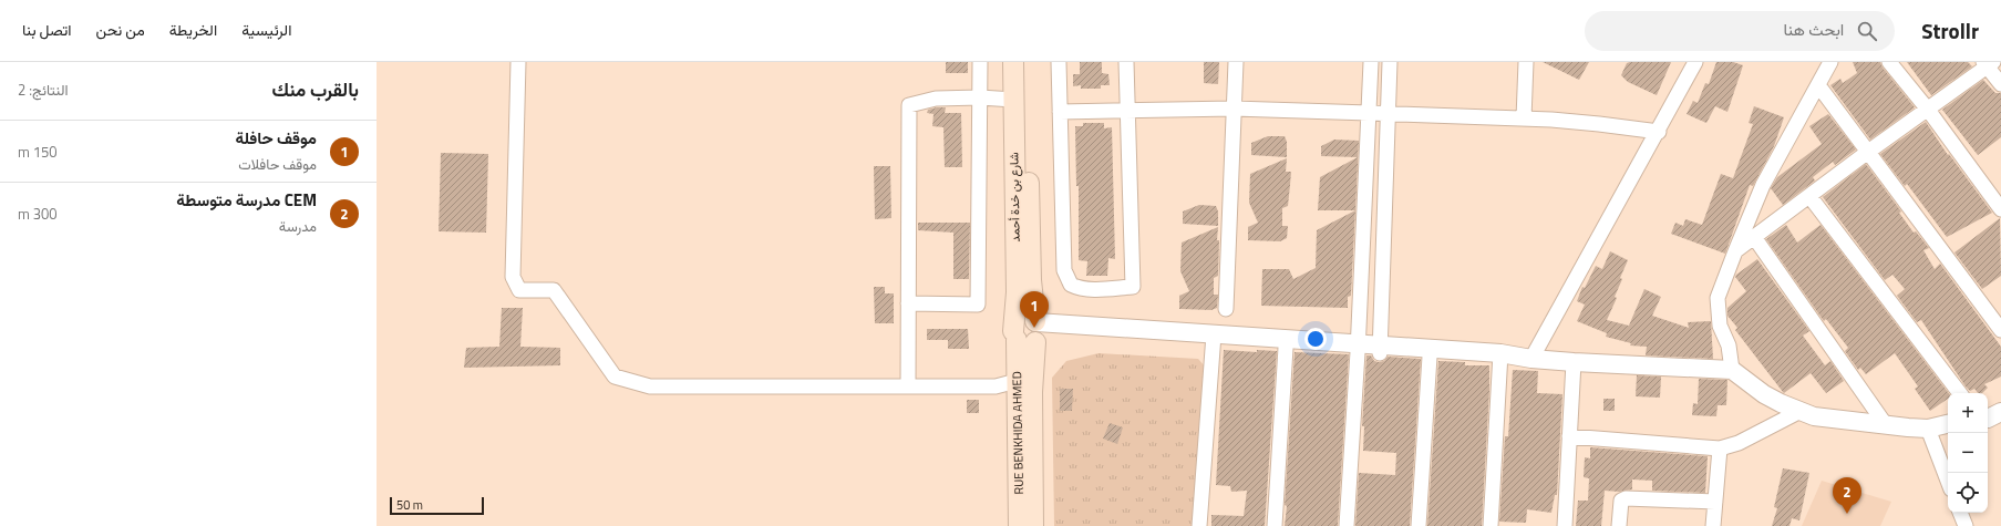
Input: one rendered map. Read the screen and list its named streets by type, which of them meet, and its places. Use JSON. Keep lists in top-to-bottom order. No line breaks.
{"streets":{"main road":["شارع بن خدة أحمد","RUE BENKHIDA AHMED"]},"crossings":[["شارع بن خدة أحمد","RUE BENKHIDA AHMED"]],"scale_bar":"50 m","page":{"header":"Strollr","search":"ابحث هنا","nav":["الرئيسية","الخريطة","من نحن","اتصل بنا"],"heading":["بالقرب منك","النتائج: 2"],"list":[{"mark":"1","name":"موقف حافلة","note":"موقف حافلات","value":"150 m"},{"mark":"2","name":"CEM مدرسة متوسطة","note":"مدرسة","value":"300 m"}],"pins":["1","2"],"map_buttons":["+","−"],"scale":"50 m"}}
